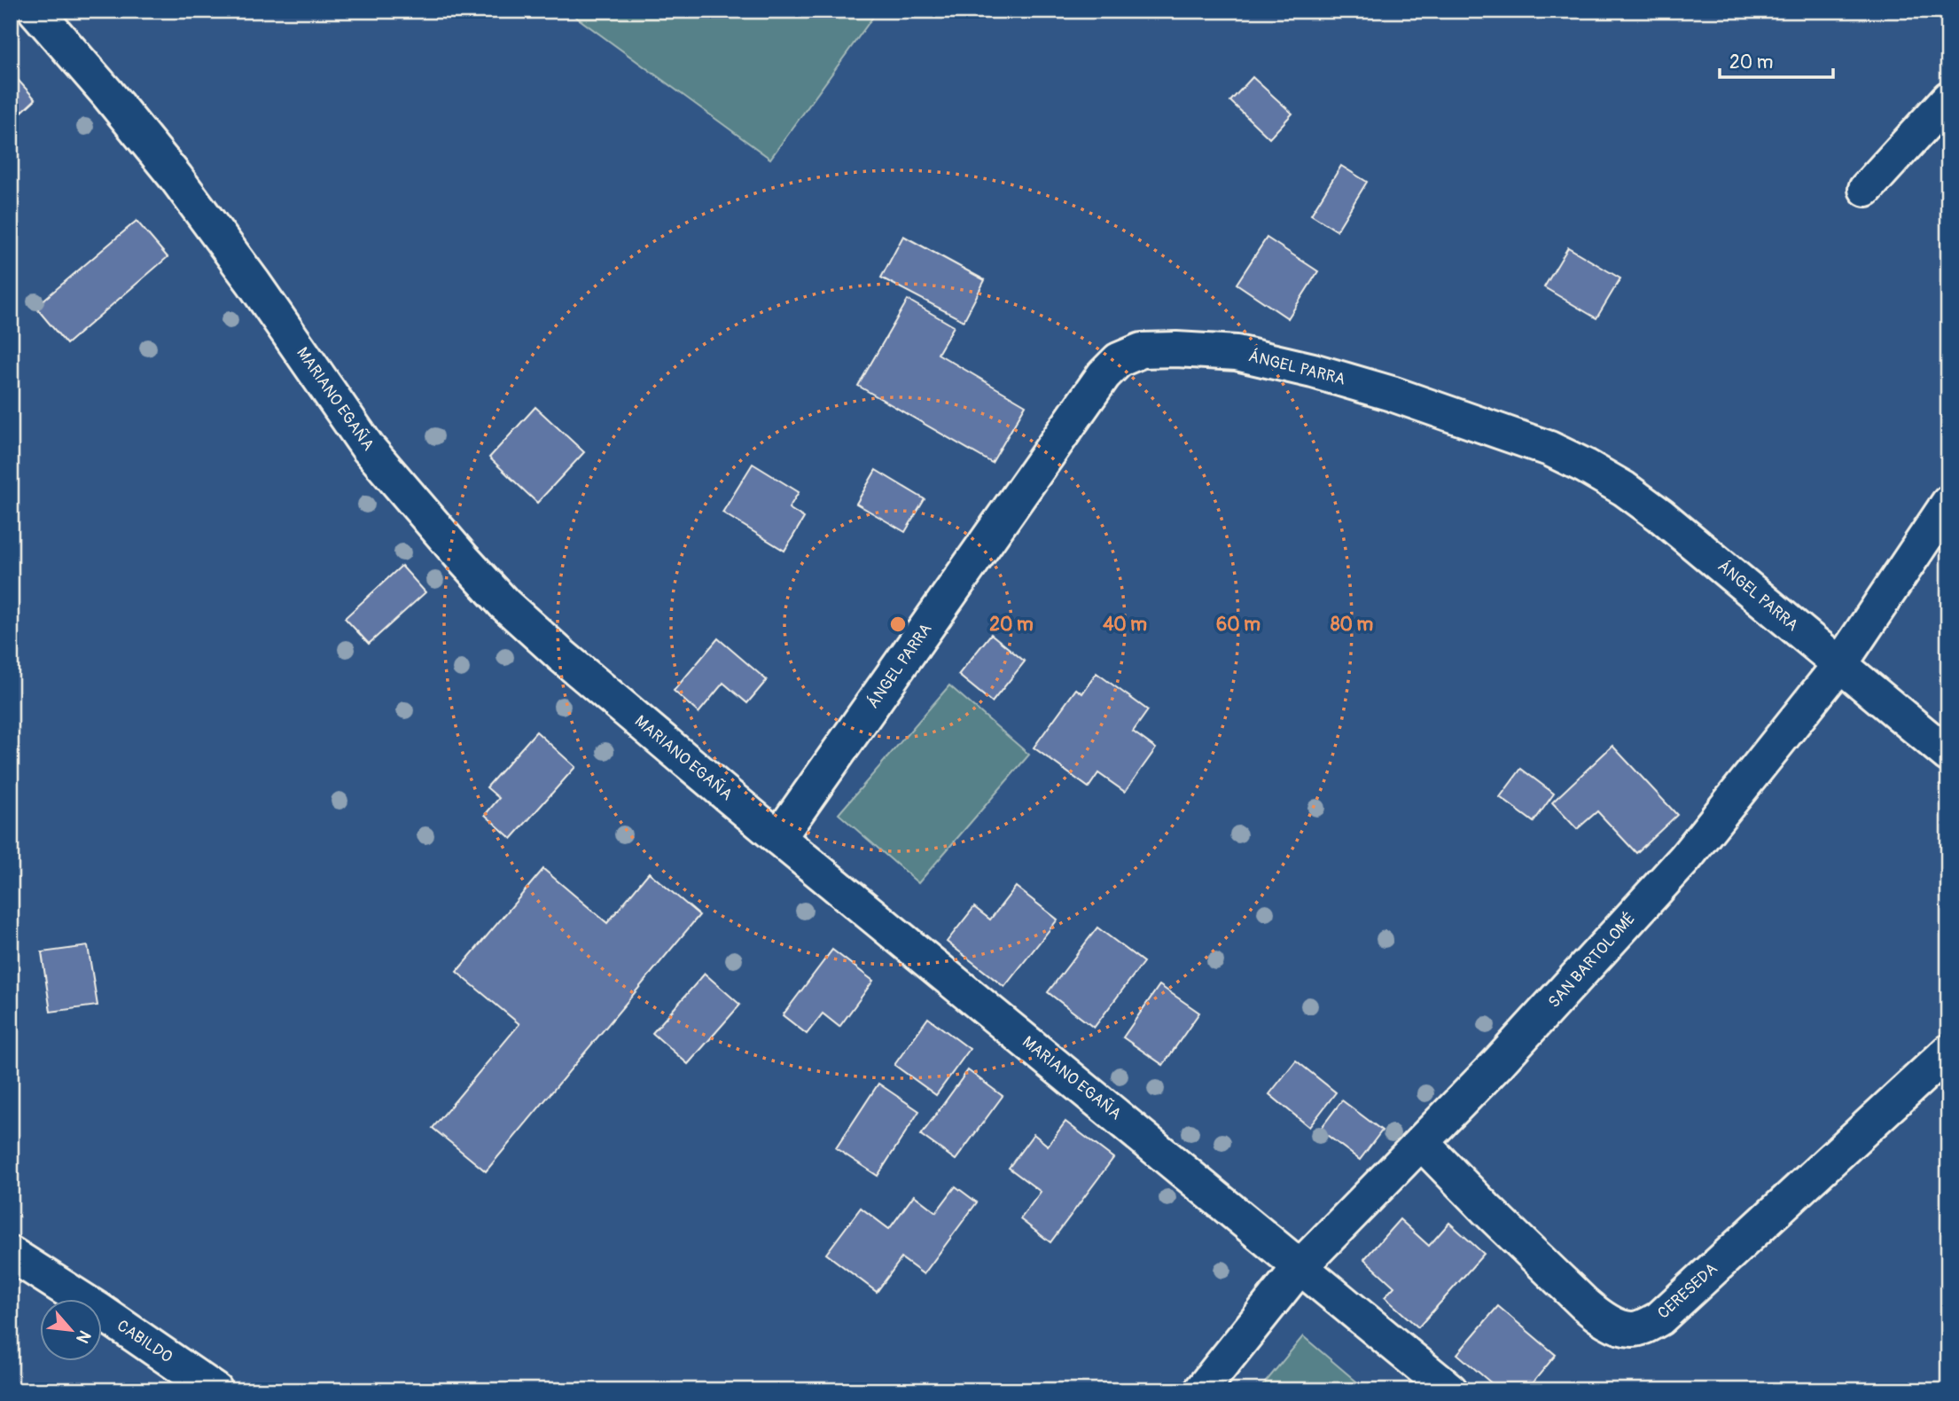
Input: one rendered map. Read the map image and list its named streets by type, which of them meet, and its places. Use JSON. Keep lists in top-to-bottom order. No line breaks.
{"streets":{"street":["ÁNGEL PARRA","MARIANO EGAÑA","SAN BARTOLOMÉ","CERESEDA","CABILDO"]},"crossings":[["ÁNGEL PARRA","MARIANO EGAÑA"],["ÁNGEL PARRA","SAN BARTOLOMÉ"],["MARIANO EGAÑA","SAN BARTOLOMÉ"],["SAN BARTOLOMÉ","CERESEDA"]],"scale_bar":"20 m","north":"bottom right","rings":["20 m","40 m","60 m","80 m"]}
